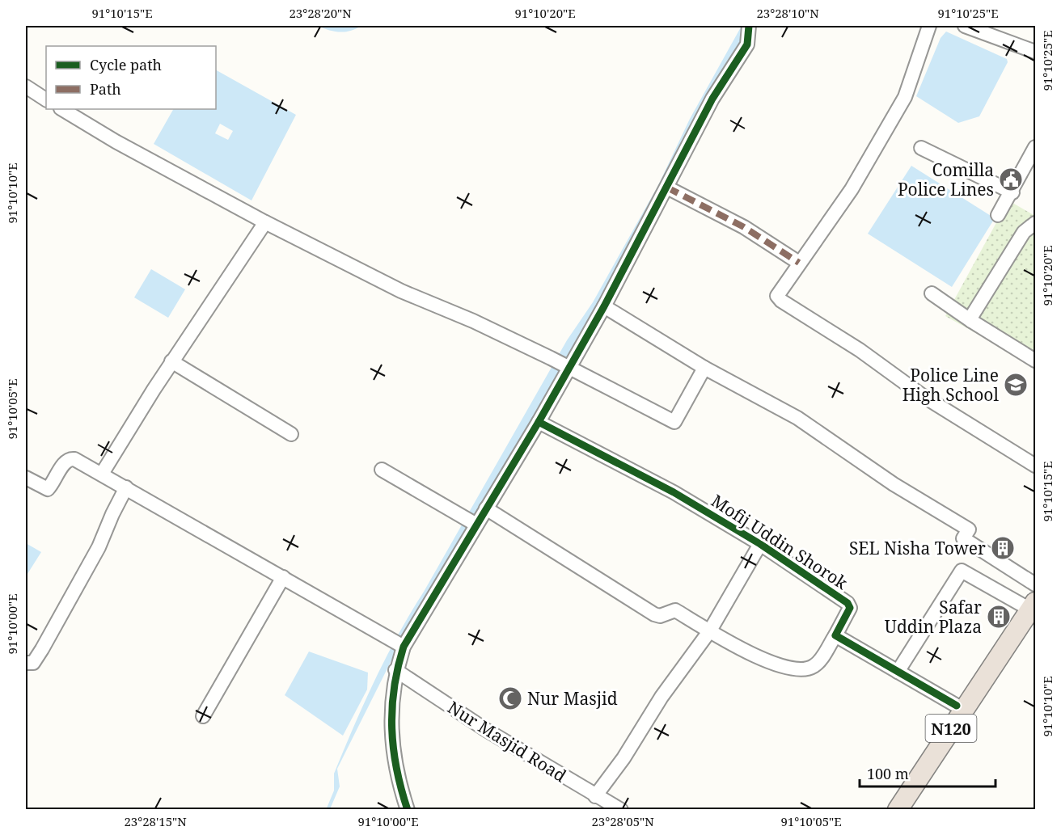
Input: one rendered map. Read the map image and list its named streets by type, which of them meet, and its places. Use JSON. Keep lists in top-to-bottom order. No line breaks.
{"streets":{"highway":["N120"],"street":["Mofij Uddin Shorok","Nur Masjid Road"]},"places":{"public building":["Comilla Police Lines"],"school or university":["Police Line High School"],"building":["SEL Nisha Tower","Safar Uddin Plaza"],"mosque":["Nur Masjid"]},"legend":["Cycle path","Path"],"scale_bar":"100 m","coordinates":["91°10'15\"E","23°28'20\"N","91°10'20\"E","23°28'10\"N","91°10'25\"E","91°10'10\"E","91°10'05\"E","91°10'00\"E","23°28'15\"N","23°28'05\"N"]}
